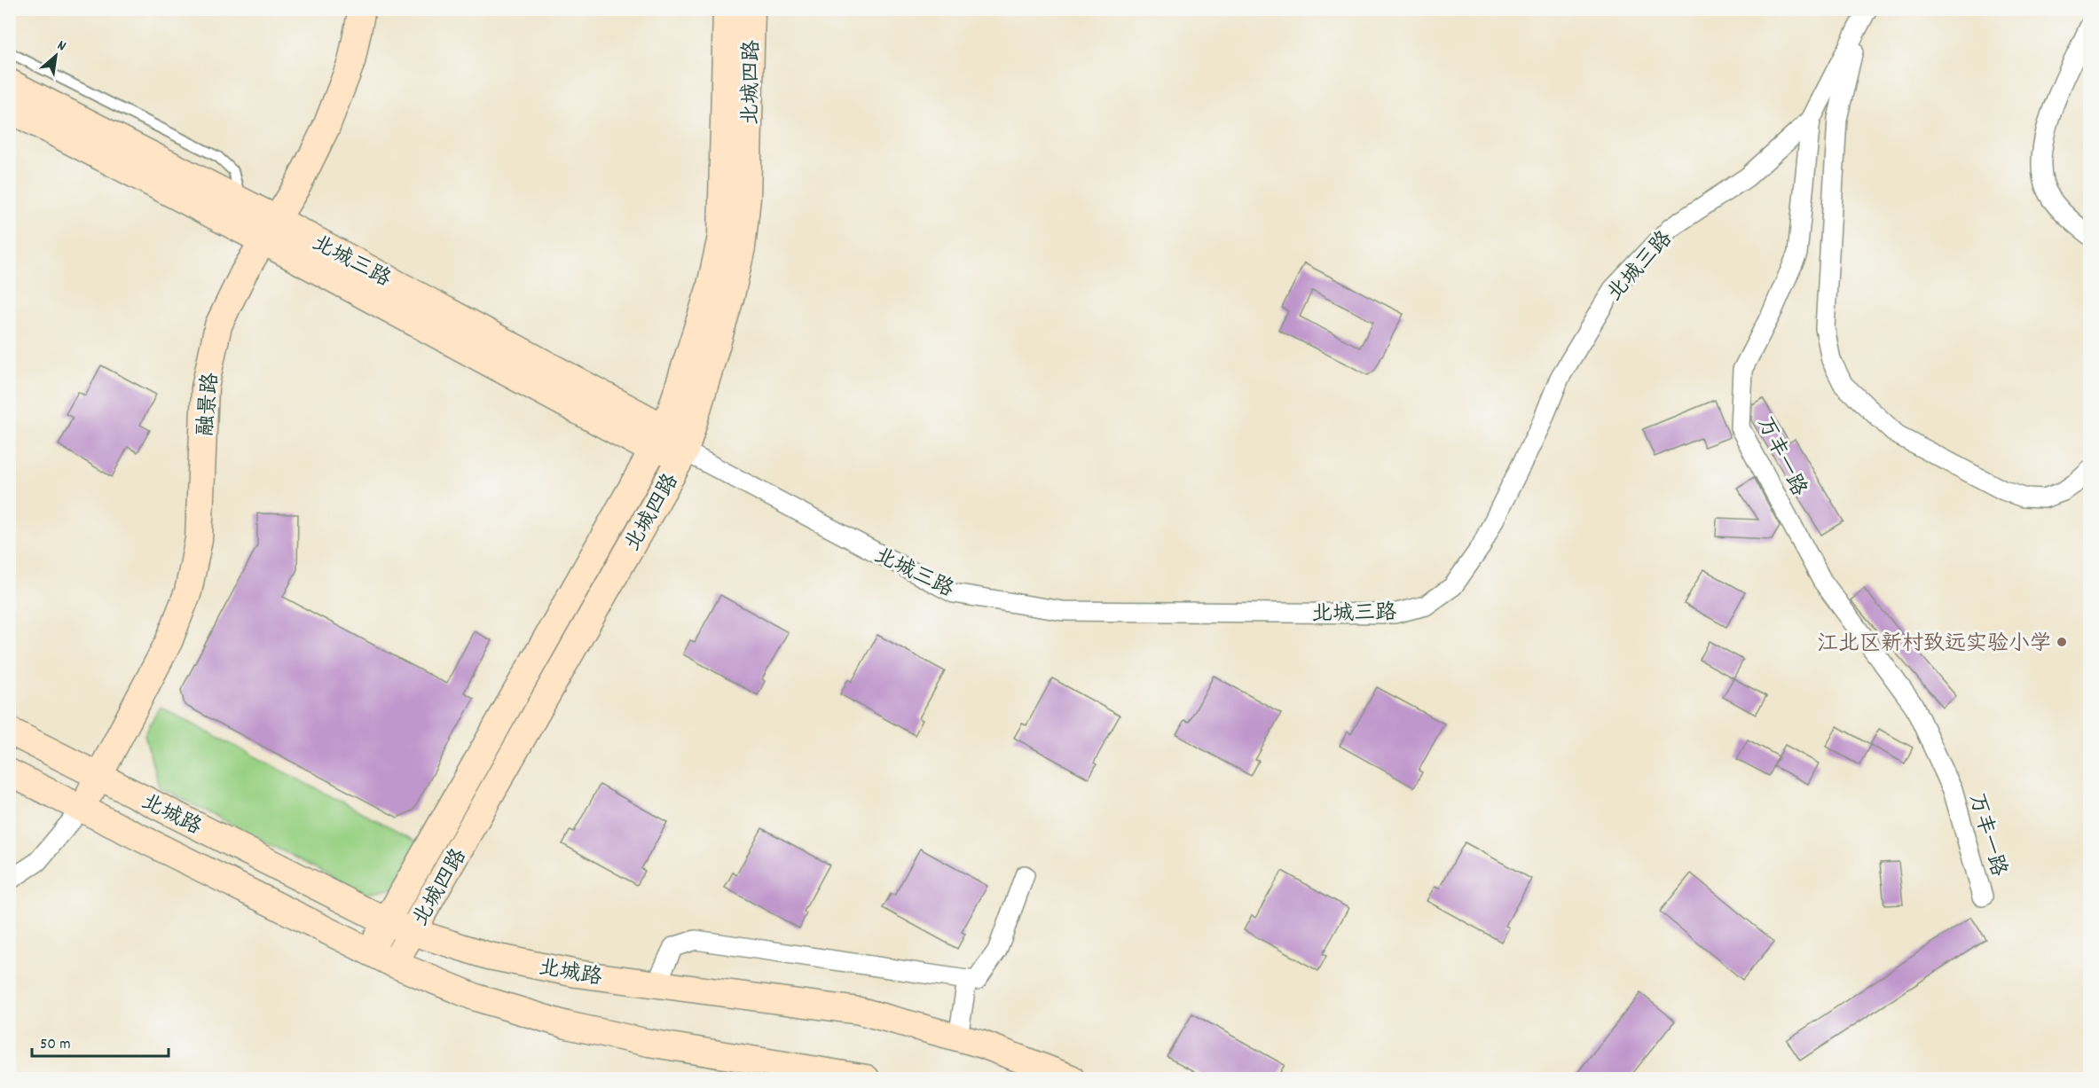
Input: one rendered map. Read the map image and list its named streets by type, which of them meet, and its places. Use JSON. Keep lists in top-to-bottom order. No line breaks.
{"streets":{"main road":["北城四路","北城三路","融景路","北城路"],"street":["万丰一路"]},"crossings":[["北城四路","北城三路"],["北城四路","北城路"],["北城三路","融景路"],["北城三路","万丰一路"],["融景路","北城路"]],"places":["江北区新村致远实验小学"],"scale_bar":"50 m","north":"top right"}
